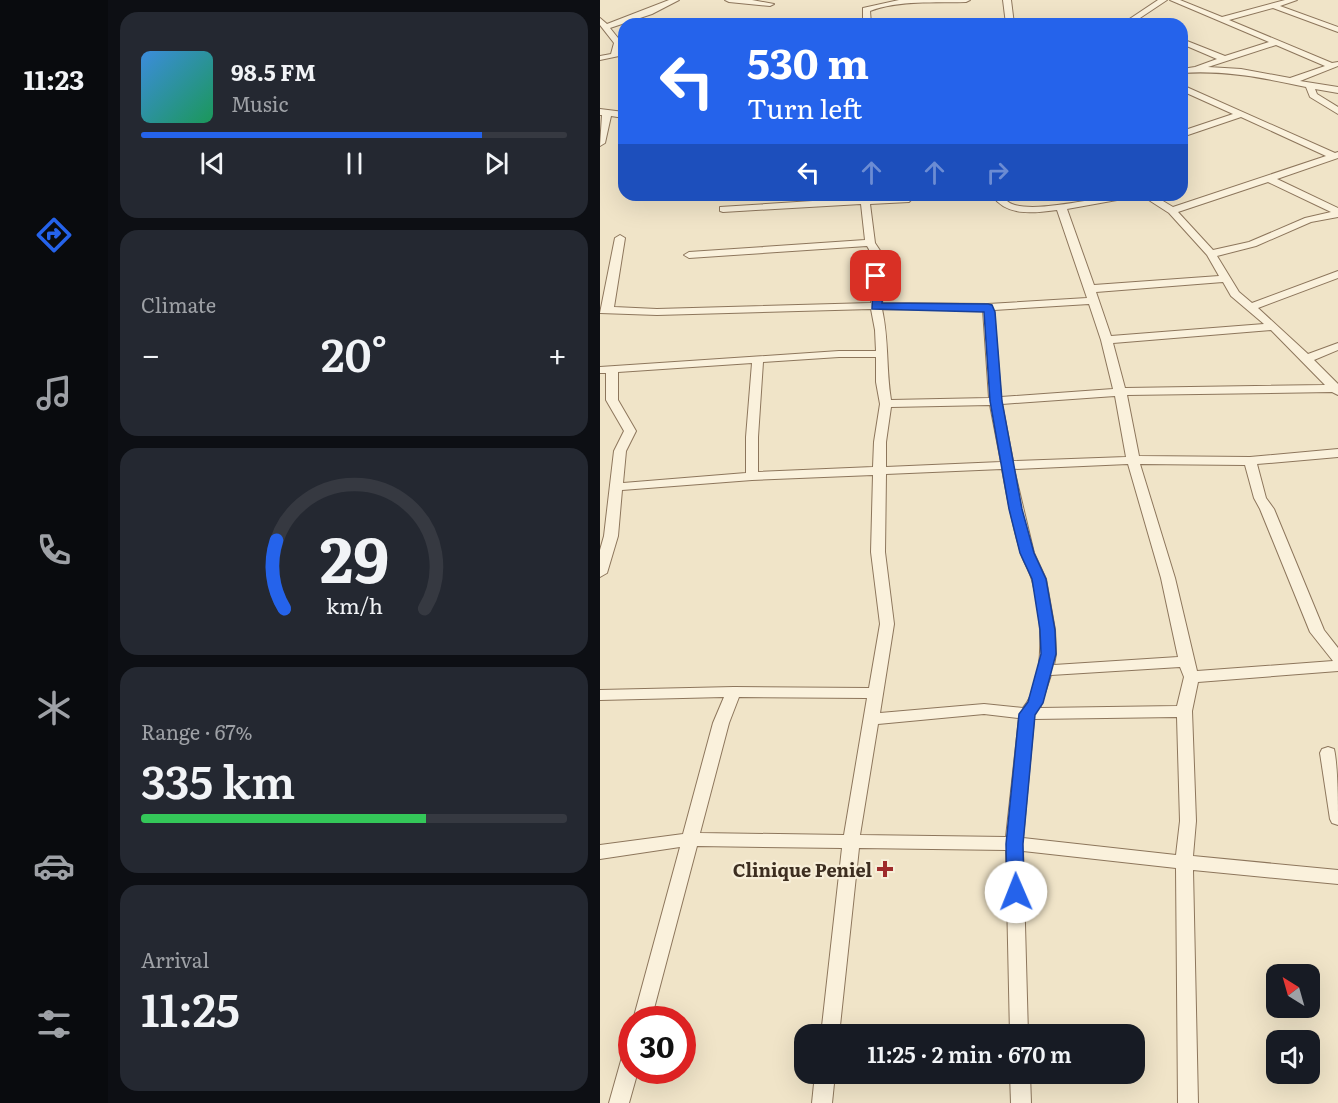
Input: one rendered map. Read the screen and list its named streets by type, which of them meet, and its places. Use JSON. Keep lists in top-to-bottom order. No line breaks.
{"places":{"health":["Clinique Peniel"]},"north":"top left","page":{"tabs":"11:23","turn":["530 m","Turn left"],"song":["98.5 FM","Music"],"tile":["Climate",["Range · 67%","335 km"],["Arrival","11:25"]],"heat":["−","20°","+"],"limit":"30","trip":"11:25 · 2 min · 670 m","gauge":["29","km/h"]}}
